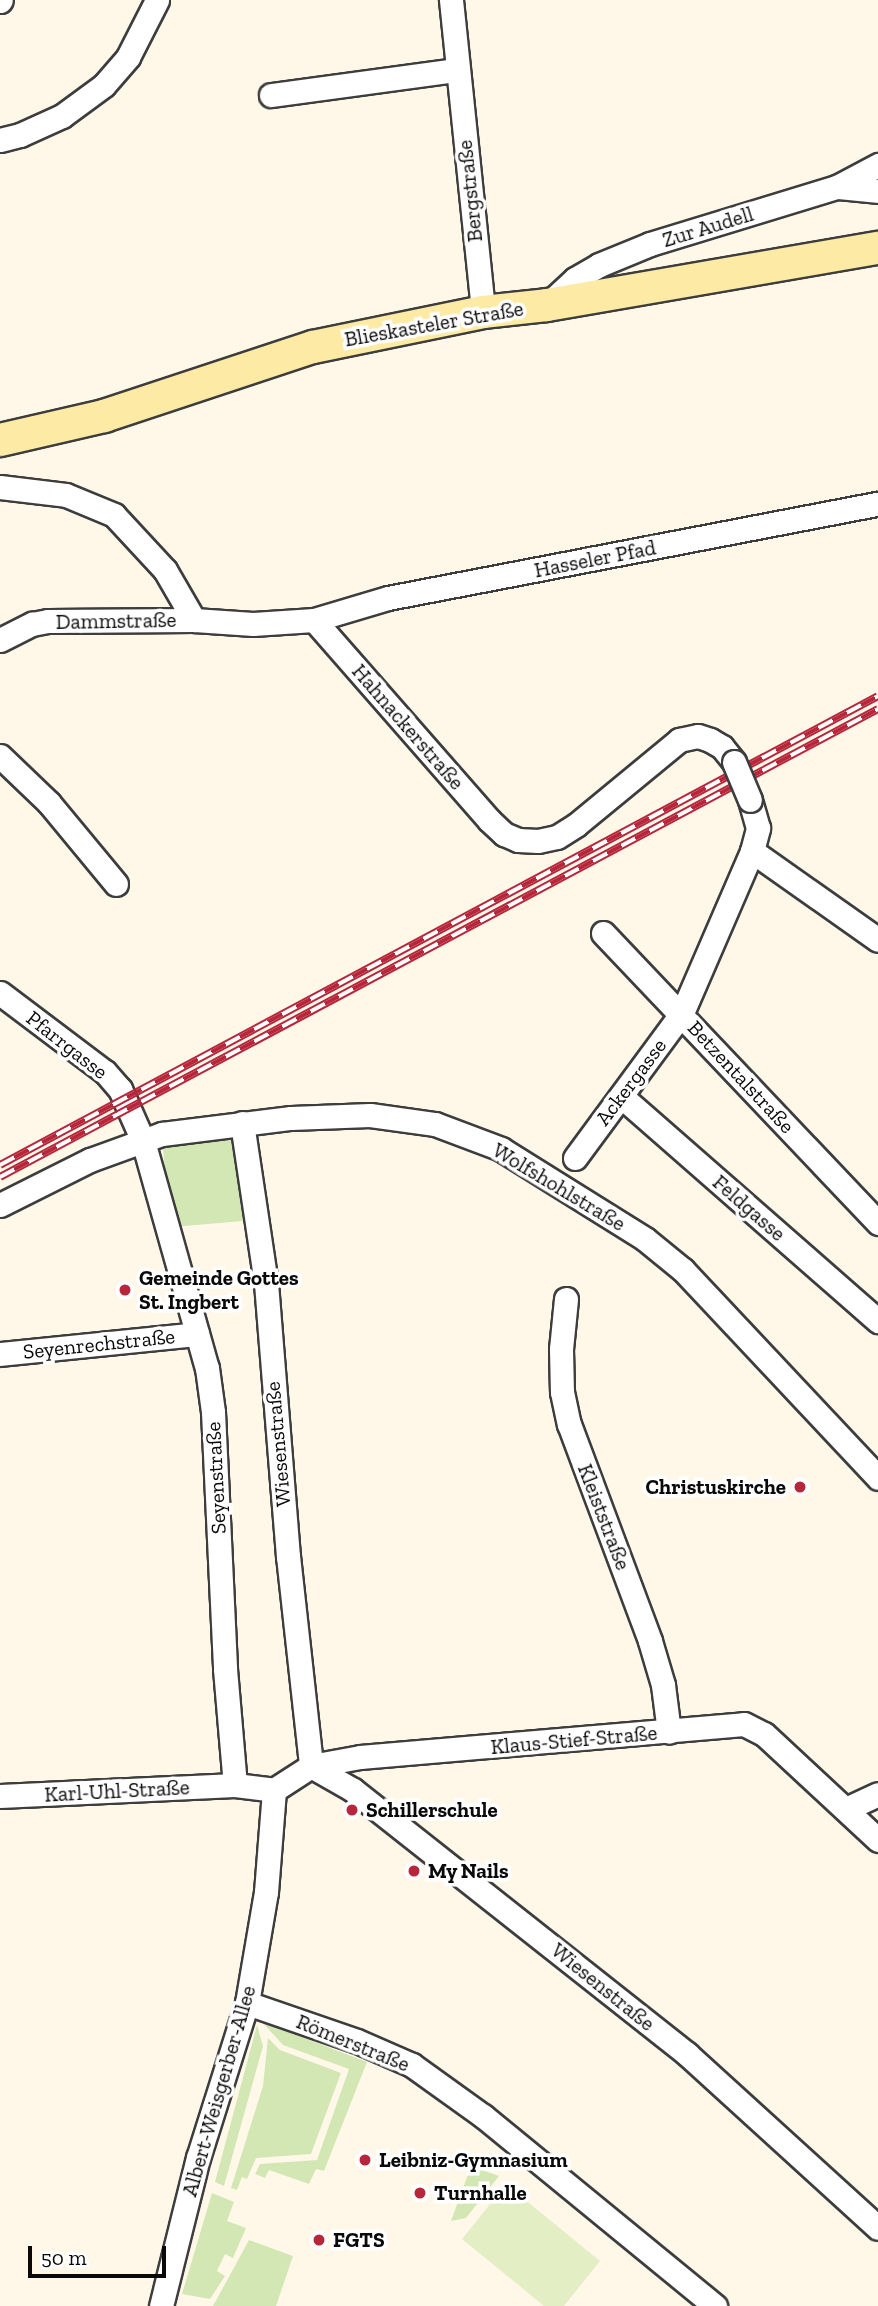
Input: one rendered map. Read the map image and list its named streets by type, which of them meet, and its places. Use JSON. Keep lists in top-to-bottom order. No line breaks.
{"streets":{"main road":["Blieskasteler Straße"],"street":["Bergstraße","Zur Audell","Hasseler Pfad","Dammstraße","Hahnackerstraße","Pfarrgasse","Betzentalstraße","Ackergasse","Wolfshohlstraße","Feldgasse","Seyenrechstraße","Wiesenstraße","Seyenstraße","Kleiststraße","Klaus-Stief-Straße","Karl-Uhl-Straße","Römerstraße","Albert-Weisgerber-Allee"]},"crossings":[["Bergstraße","Blieskasteler Straße"],["Zur Audell","Blieskasteler Straße"],["Hasseler Pfad","Hahnackerstraße"],["Hahnackerstraße","Ackergasse"],["Pfarrgasse","Wolfshohlstraße"],["Pfarrgasse","Seyenstraße"],["Betzentalstraße","Ackergasse"],["Ackergasse","Feldgasse"],["Wolfshohlstraße","Wiesenstraße"],["Wolfshohlstraße","Seyenstraße"],["Seyenrechstraße","Seyenstraße"],["Wiesenstraße","Klaus-Stief-Straße"],["Seyenstraße","Karl-Uhl-Straße"],["Kleiststraße","Klaus-Stief-Straße"],["Römerstraße","Albert-Weisgerber-Allee"]],"places":["Gemeinde Gottes St. Ingbert","Christuskirche","Schillerschule","My Nails","Leibniz-Gymnasium","Turnhalle","FGTS"],"scale_bar":"50 m"}
